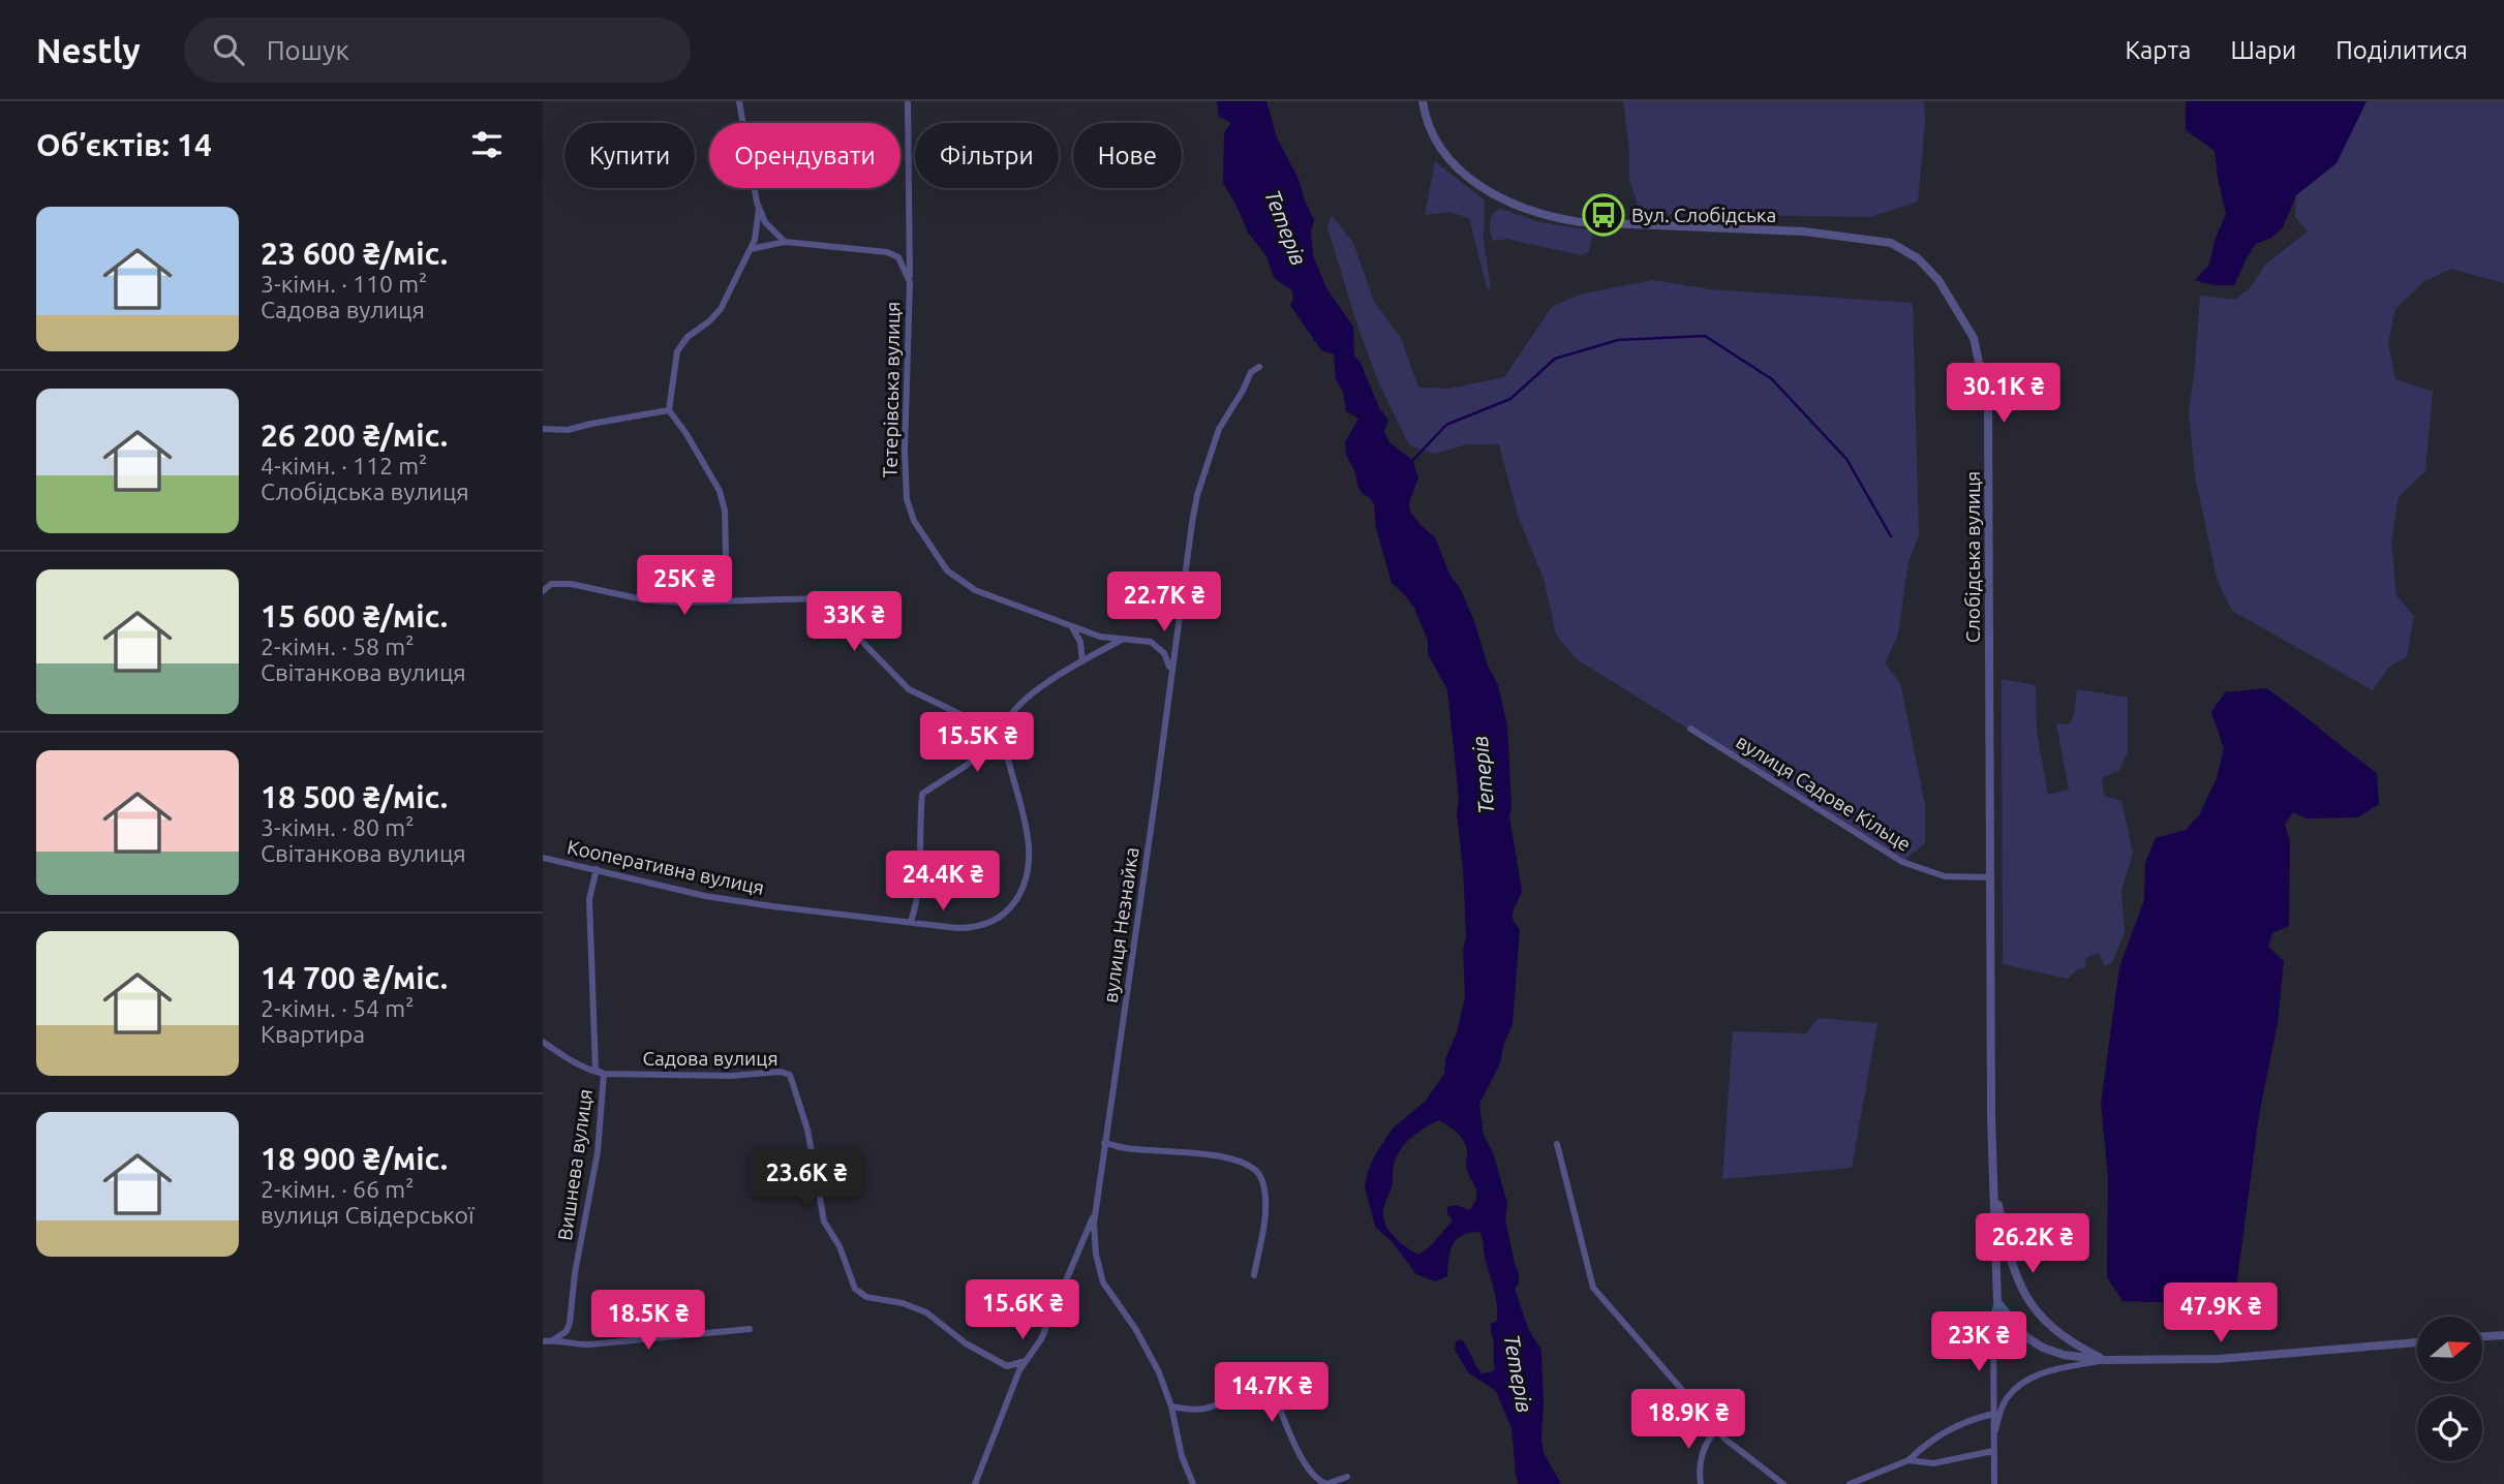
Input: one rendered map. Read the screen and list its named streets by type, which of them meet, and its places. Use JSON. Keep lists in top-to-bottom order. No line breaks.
{"streets":{"street":["Тетерівська вулиця","Слобідська вулиця","вулиця Садове Кільце","Кооперативна вулиця","вулиця Незнайка","Садова вулиця","Вишнева вулиця"]},"crossings":[["Тетерівська вулиця","вулиця Незнайка"],["Слобідська вулиця","вулиця Садове Кільце"],["Садова вулиця","Вишнева вулиця"]],"water":["Тетерів"],"places":{"bus stop":["Вул. Слобідська"]},"north":"right","page":{"header":"Nestly","search":"Пошук","nav":["Карта","Шари","Поділитися"],"heading":"Об’єктів: 14","chip":["Купити","Орендувати","Фільтри","Нове"],"list":[{"name":"23 600 ₴/міс.","note":"3-кімн. · 110 m² · Садова вулиця"},{"name":"26 200 ₴/міс.","note":"4-кімн. · 112 m² · Слобідська вулиця"},{"name":"15 600 ₴/міс.","note":"2-кімн. · 58 m² · Світанкова вулиця"},{"name":"18 500 ₴/міс.","note":"3-кімн. · 80 m² · Світанкова вулиця"},{"name":"14 700 ₴/міс.","note":"2-кімн. · 54 m² · Квартира"},{"name":"18 900 ₴/міс.","note":"2-кімн. · 66 m² · вулиця Свідерської"}],"price":["30.1K ₴","25K ₴","22.7K ₴","33K ₴","15.5K ₴","24.4K ₴","23.6K ₴","26.2K ₴","15.6K ₴","47.9K ₴","18.5K ₴","23K ₴","14.7K ₴","18.9K ₴"]}}
